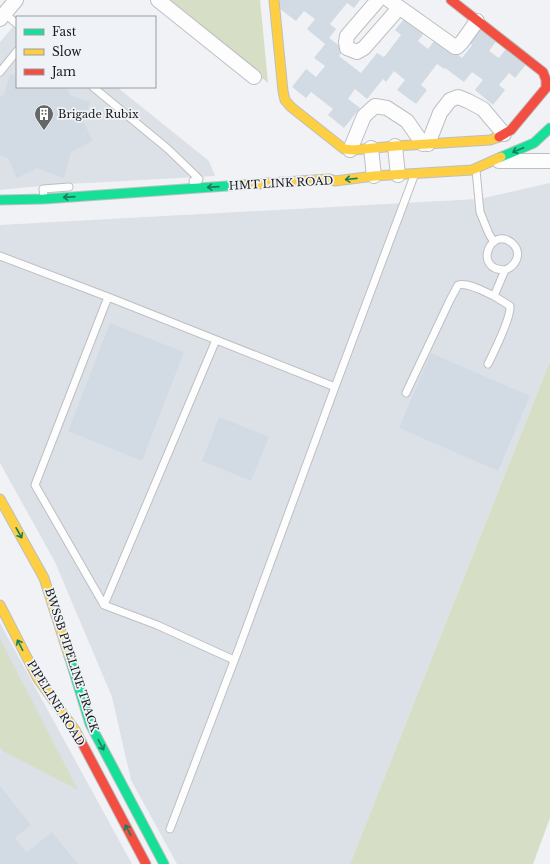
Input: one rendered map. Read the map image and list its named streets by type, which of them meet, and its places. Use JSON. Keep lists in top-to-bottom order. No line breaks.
{"streets":{"street":["HMT LINK ROAD","BWSSB PIPELINE TRACK","PIPELINE ROAD"]},"one_way":["HMT LINK ROAD","BWSSB PIPELINE TRACK","PIPELINE ROAD"],"places":{"building":["Brigade Rubix"]},"legend":["Fast","Slow","Jam"]}
